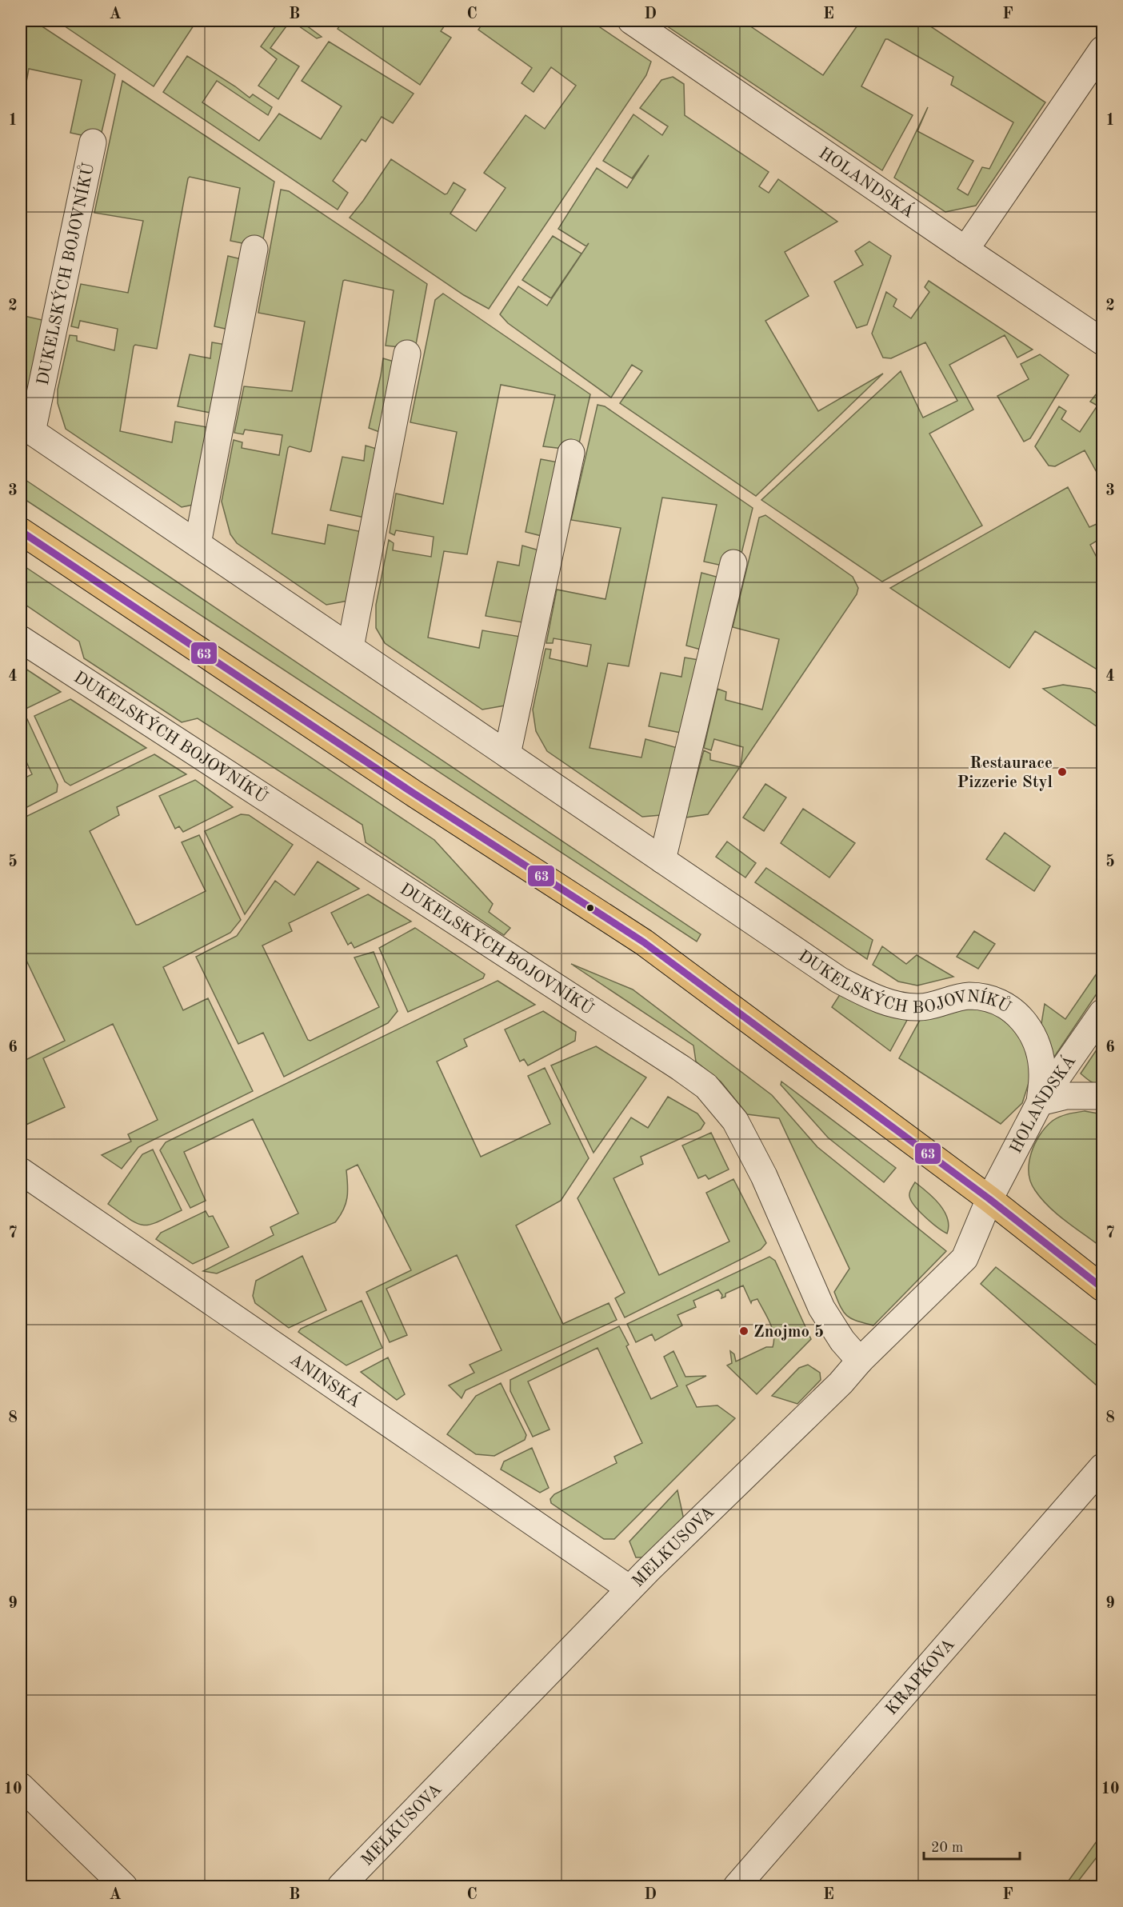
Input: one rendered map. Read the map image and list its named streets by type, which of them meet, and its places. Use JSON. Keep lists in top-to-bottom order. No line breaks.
{"streets":{"street":["HOLANDSKÁ","DUKELSKÝCH BOJOVNÍKŮ","ANINSKÁ","MELKUSOVA","KRAPKOVA"]},"crossings":[["HOLANDSKÁ","DUKELSKÝCH BOJOVNÍKŮ"],["HOLANDSKÁ","MELKUSOVA"],["DUKELSKÝCH BOJOVNÍKŮ","MELKUSOVA"],["ANINSKÁ","MELKUSOVA"]],"places":["Restaurace Pizzerie Styl","Znojmo 5"],"lines":["transit line 63"],"scale_bar":"20 m","grid":{"columns":["A","B","C","D","E","F"],"rows":["1","2","3","4","5","6","7","8","9","10"]}}
